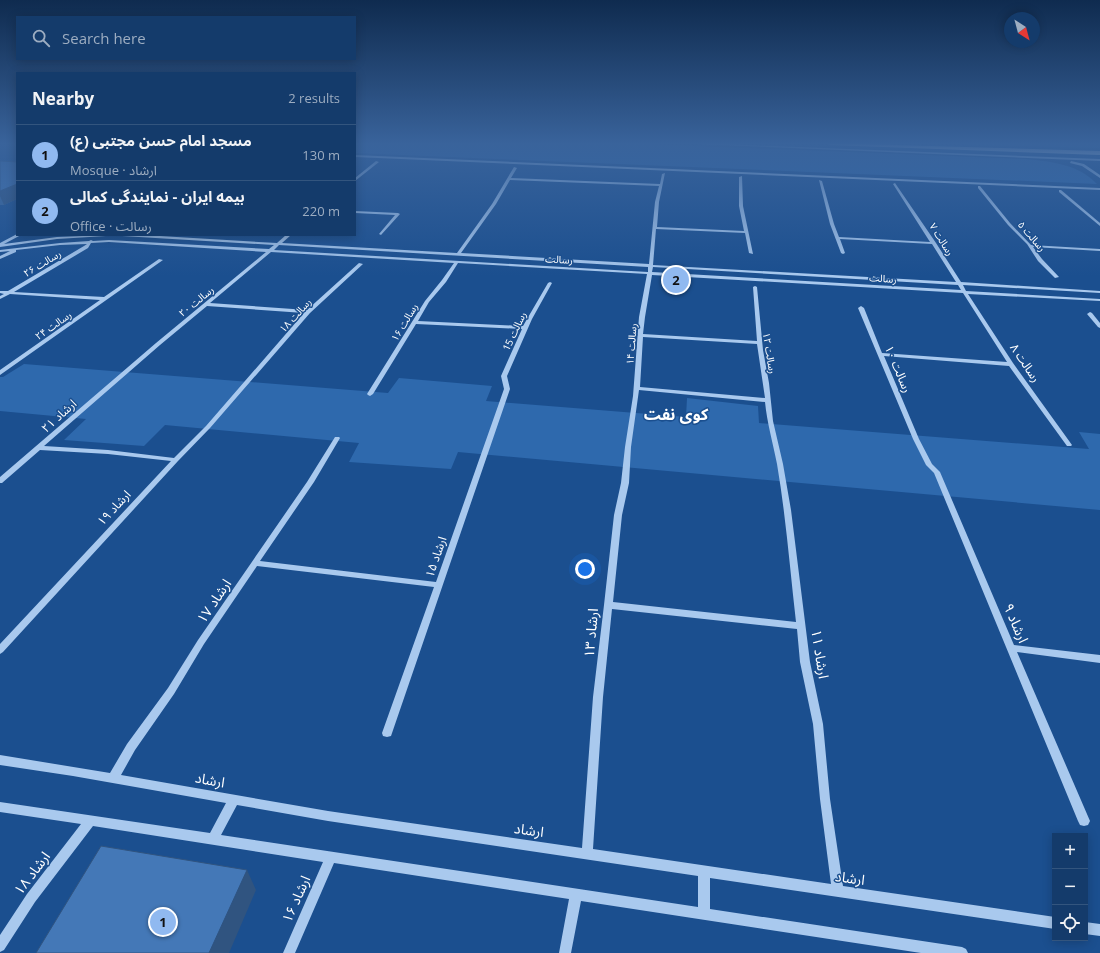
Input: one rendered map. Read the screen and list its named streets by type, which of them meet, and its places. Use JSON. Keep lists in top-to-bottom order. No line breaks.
{"streets":{"street":["رسالت ۵","رسالت ۷","رسالت","رسالت ۲۶","رسالت ٢٠","رسالت ۱۸","رسالت ۱۶","رسالت ۲۴","رسالت 15","رسالت ۱۴","رسالت ۱۲","رسالت ۸","رسالت ۱۰","ارشاد ۲۱","ارشاد ۱۹","ارشاد ۱۵","ارشاد ۱۷","ارشاد ۹","ارشاد ۱۳","ارشاد ۱۱","ارشاد","ارشاد ۱۸","ارشاد ۱۶"]},"crossings":[["رسالت ۷","رسالت"],["رسالت ۷","رسالت ۸"],["رسالت","رسالت ۲۶"],["رسالت","رسالت ٢٠"],["رسالت","رسالت ۱۶"],["رسالت","رسالت ۱۴"],["رسالت","رسالت ۸"],["رسالت ٢٠","ارشاد ۲۱"],["رسالت ۱۸","ارشاد ۱۹"],["رسالت 15","ارشاد ۱۵"],["رسالت ۱۴","ارشاد ۱۳"],["رسالت ۱۲","ارشاد ۱۱"],["رسالت ۱۰","ارشاد ۹"],["ارشاد ۱۷","ارشاد"],["ارشاد ۱۳","ارشاد"],["ارشاد ۱۱","ارشاد"]],"districts":["کوی نفت"],"north":"bottom right","page":{"search":"Search here","heading":["Nearby","2 results"],"list":[{"mark":"1","name":"مسجد امام حسن مجتبی (ع)","note":"Mosque · ارشاد","value":"130 m"},{"mark":"2","name":"بیمه ایران - نمایندگى کمالى","note":"Office · رسالت","value":"220 m"}],"pins":["2","1"],"map_buttons":["+","−"]}}
